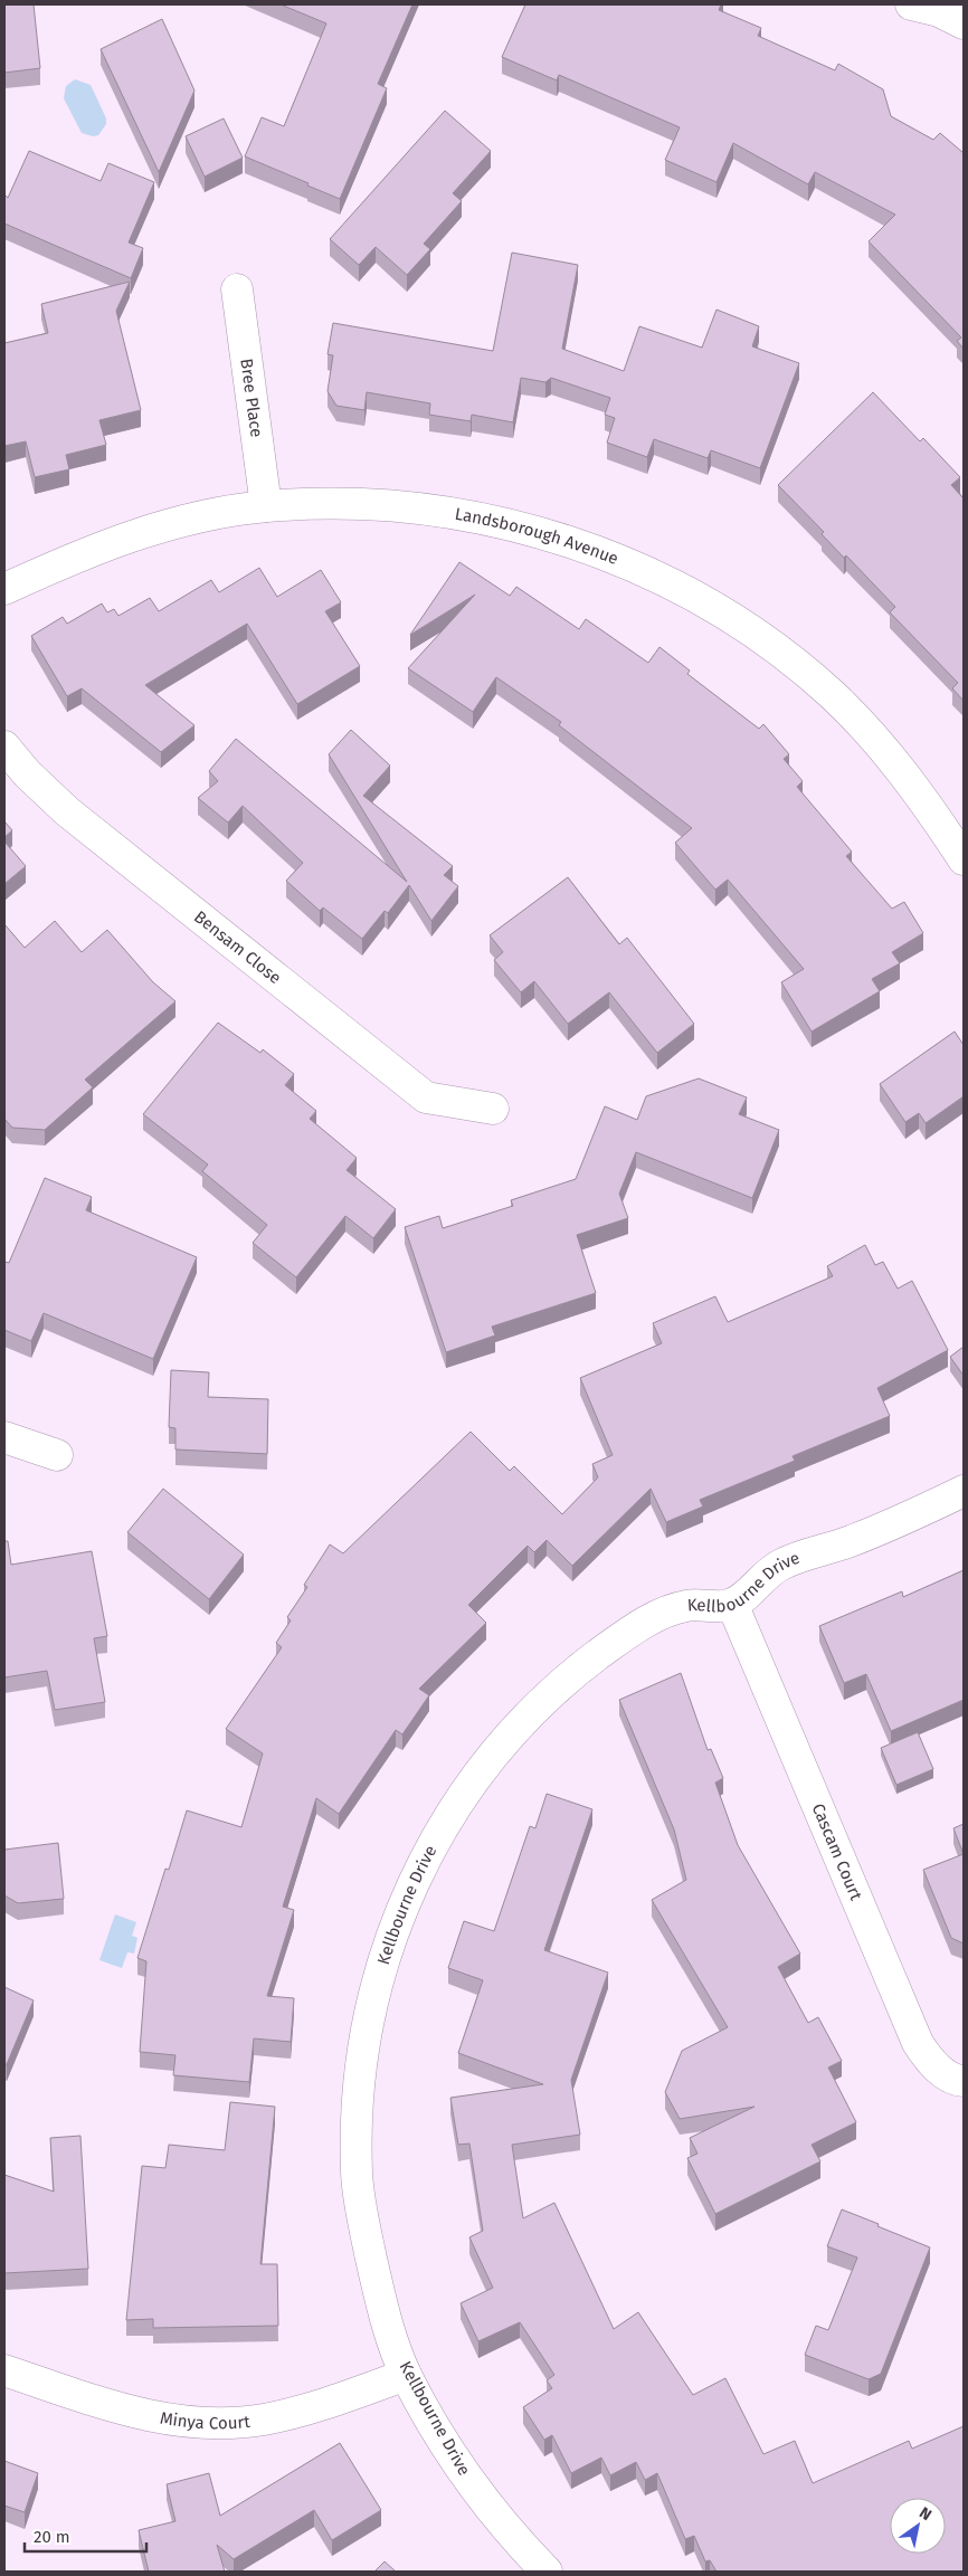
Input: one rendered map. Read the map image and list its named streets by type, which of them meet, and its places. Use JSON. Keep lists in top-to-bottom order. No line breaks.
{"streets":{"street":["Bree Place","Landsborough Avenue","Bensam Close","Kellbourne Drive","Cascam Court","Minya Court"]},"crossings":[["Bree Place","Landsborough Avenue"],["Kellbourne Drive","Cascam Court"],["Kellbourne Drive","Minya Court"]],"scale_bar":"20 m","north":"top right"}
